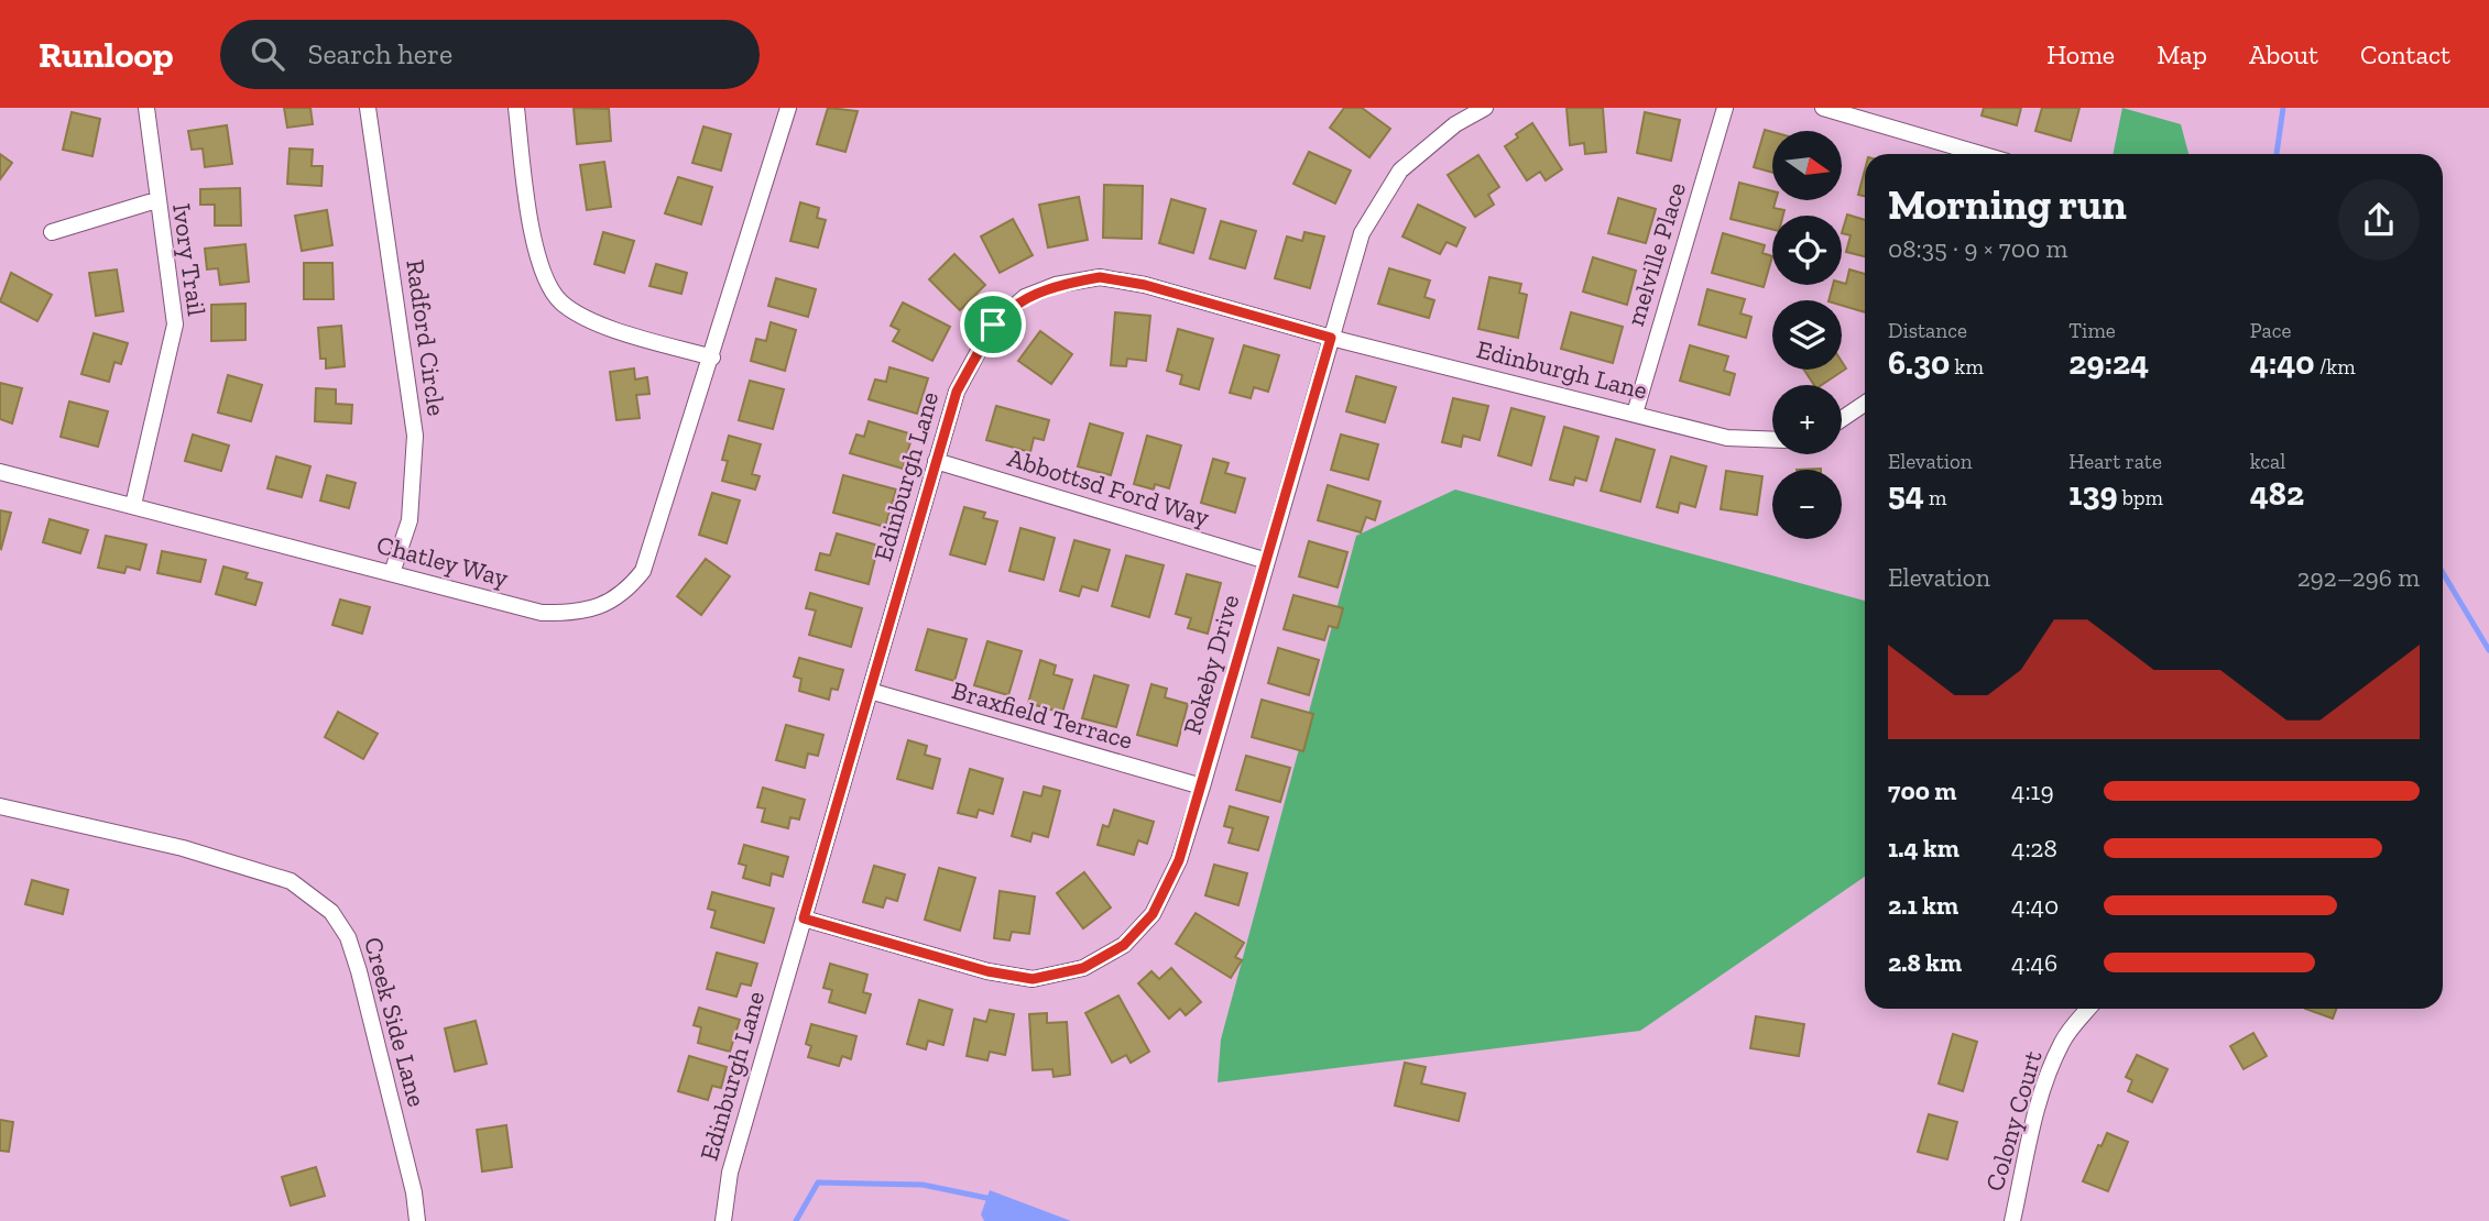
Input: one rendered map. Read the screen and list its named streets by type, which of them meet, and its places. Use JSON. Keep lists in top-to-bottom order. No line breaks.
{"streets":{"street":["melville Place","Ivory Trail","Radford Circle","Edinburgh Lane","Abbottsd Ford Way","Chatley Way","Rokeby Drive","Braxfield Terrace","Creek Side Lane","Colony Court"]},"crossings":[["melville Place","Edinburgh Lane"],["Ivory Trail","Chatley Way"],["Radford Circle","Chatley Way"],["Edinburgh Lane","Abbottsd Ford Way"],["Edinburgh Lane","Rokeby Drive"],["Edinburgh Lane","Braxfield Terrace"],["Abbottsd Ford Way","Rokeby Drive"],["Rokeby Drive","Braxfield Terrace"]],"north":"right","page":{"header":"Runloop","search":"Search here","nav":["Home","Map","About","Contact"],"map_buttons":["+","−"],"heading":["Morning run","08:35 · 9 × 700 m"],"stats":[["Distance","6.30 km"],["Time","29:24"],["Pace","4:40 /km"],["Elevation","54 m"],["Heart rate","139 bpm"],["kcal","482"]],"chart":["Elevation","292–296 m"],"list":[{"name":"700 m","note":"4:19"},{"name":"1.4 km","note":"4:28"},{"name":"2.1 km","note":"4:40"},{"name":"2.8 km","note":"4:46"}]}}
